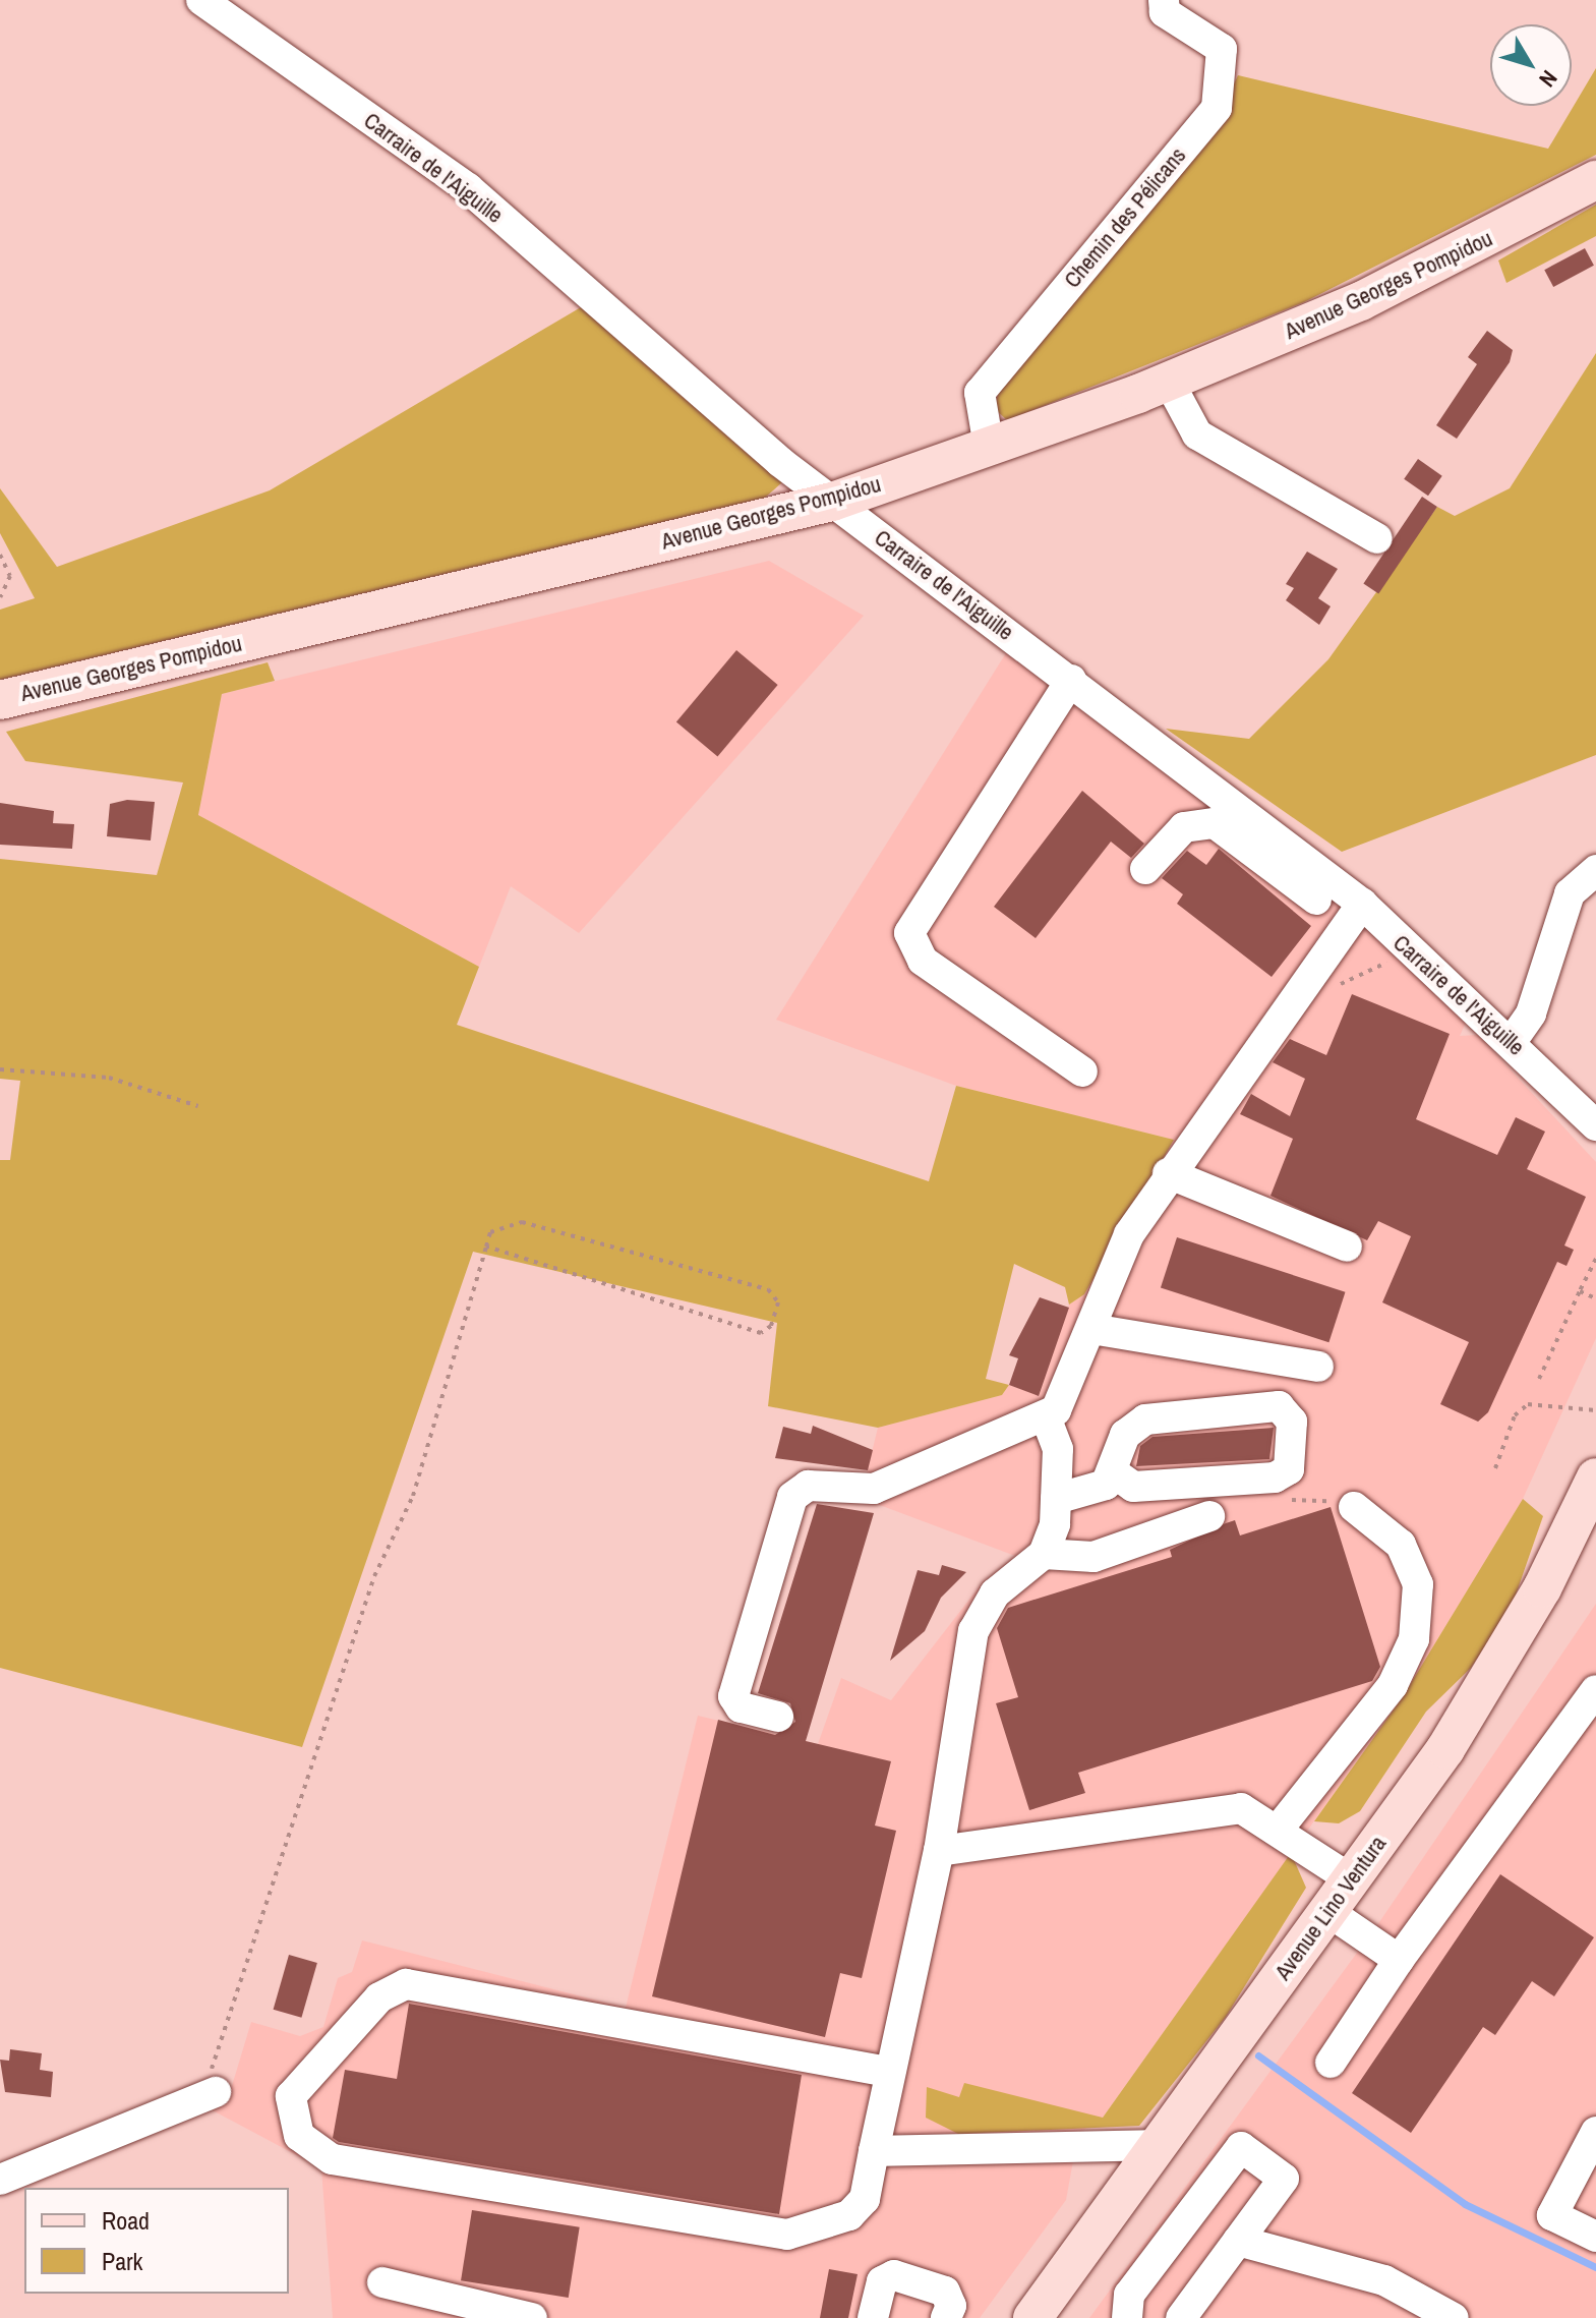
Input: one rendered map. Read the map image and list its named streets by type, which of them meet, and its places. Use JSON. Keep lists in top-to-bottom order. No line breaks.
{"streets":{"main road":["Avenue Georges Pompidou","Avenue Lino Ventura"],"street":["Carraire de l'Aiguille","Chemin des Pélicans"]},"crossings":[["Carraire de l'Aiguille","Avenue Georges Pompidou"],["Chemin des Pélicans","Avenue Georges Pompidou"]],"legend":["Road","Park"],"north":"bottom right"}
